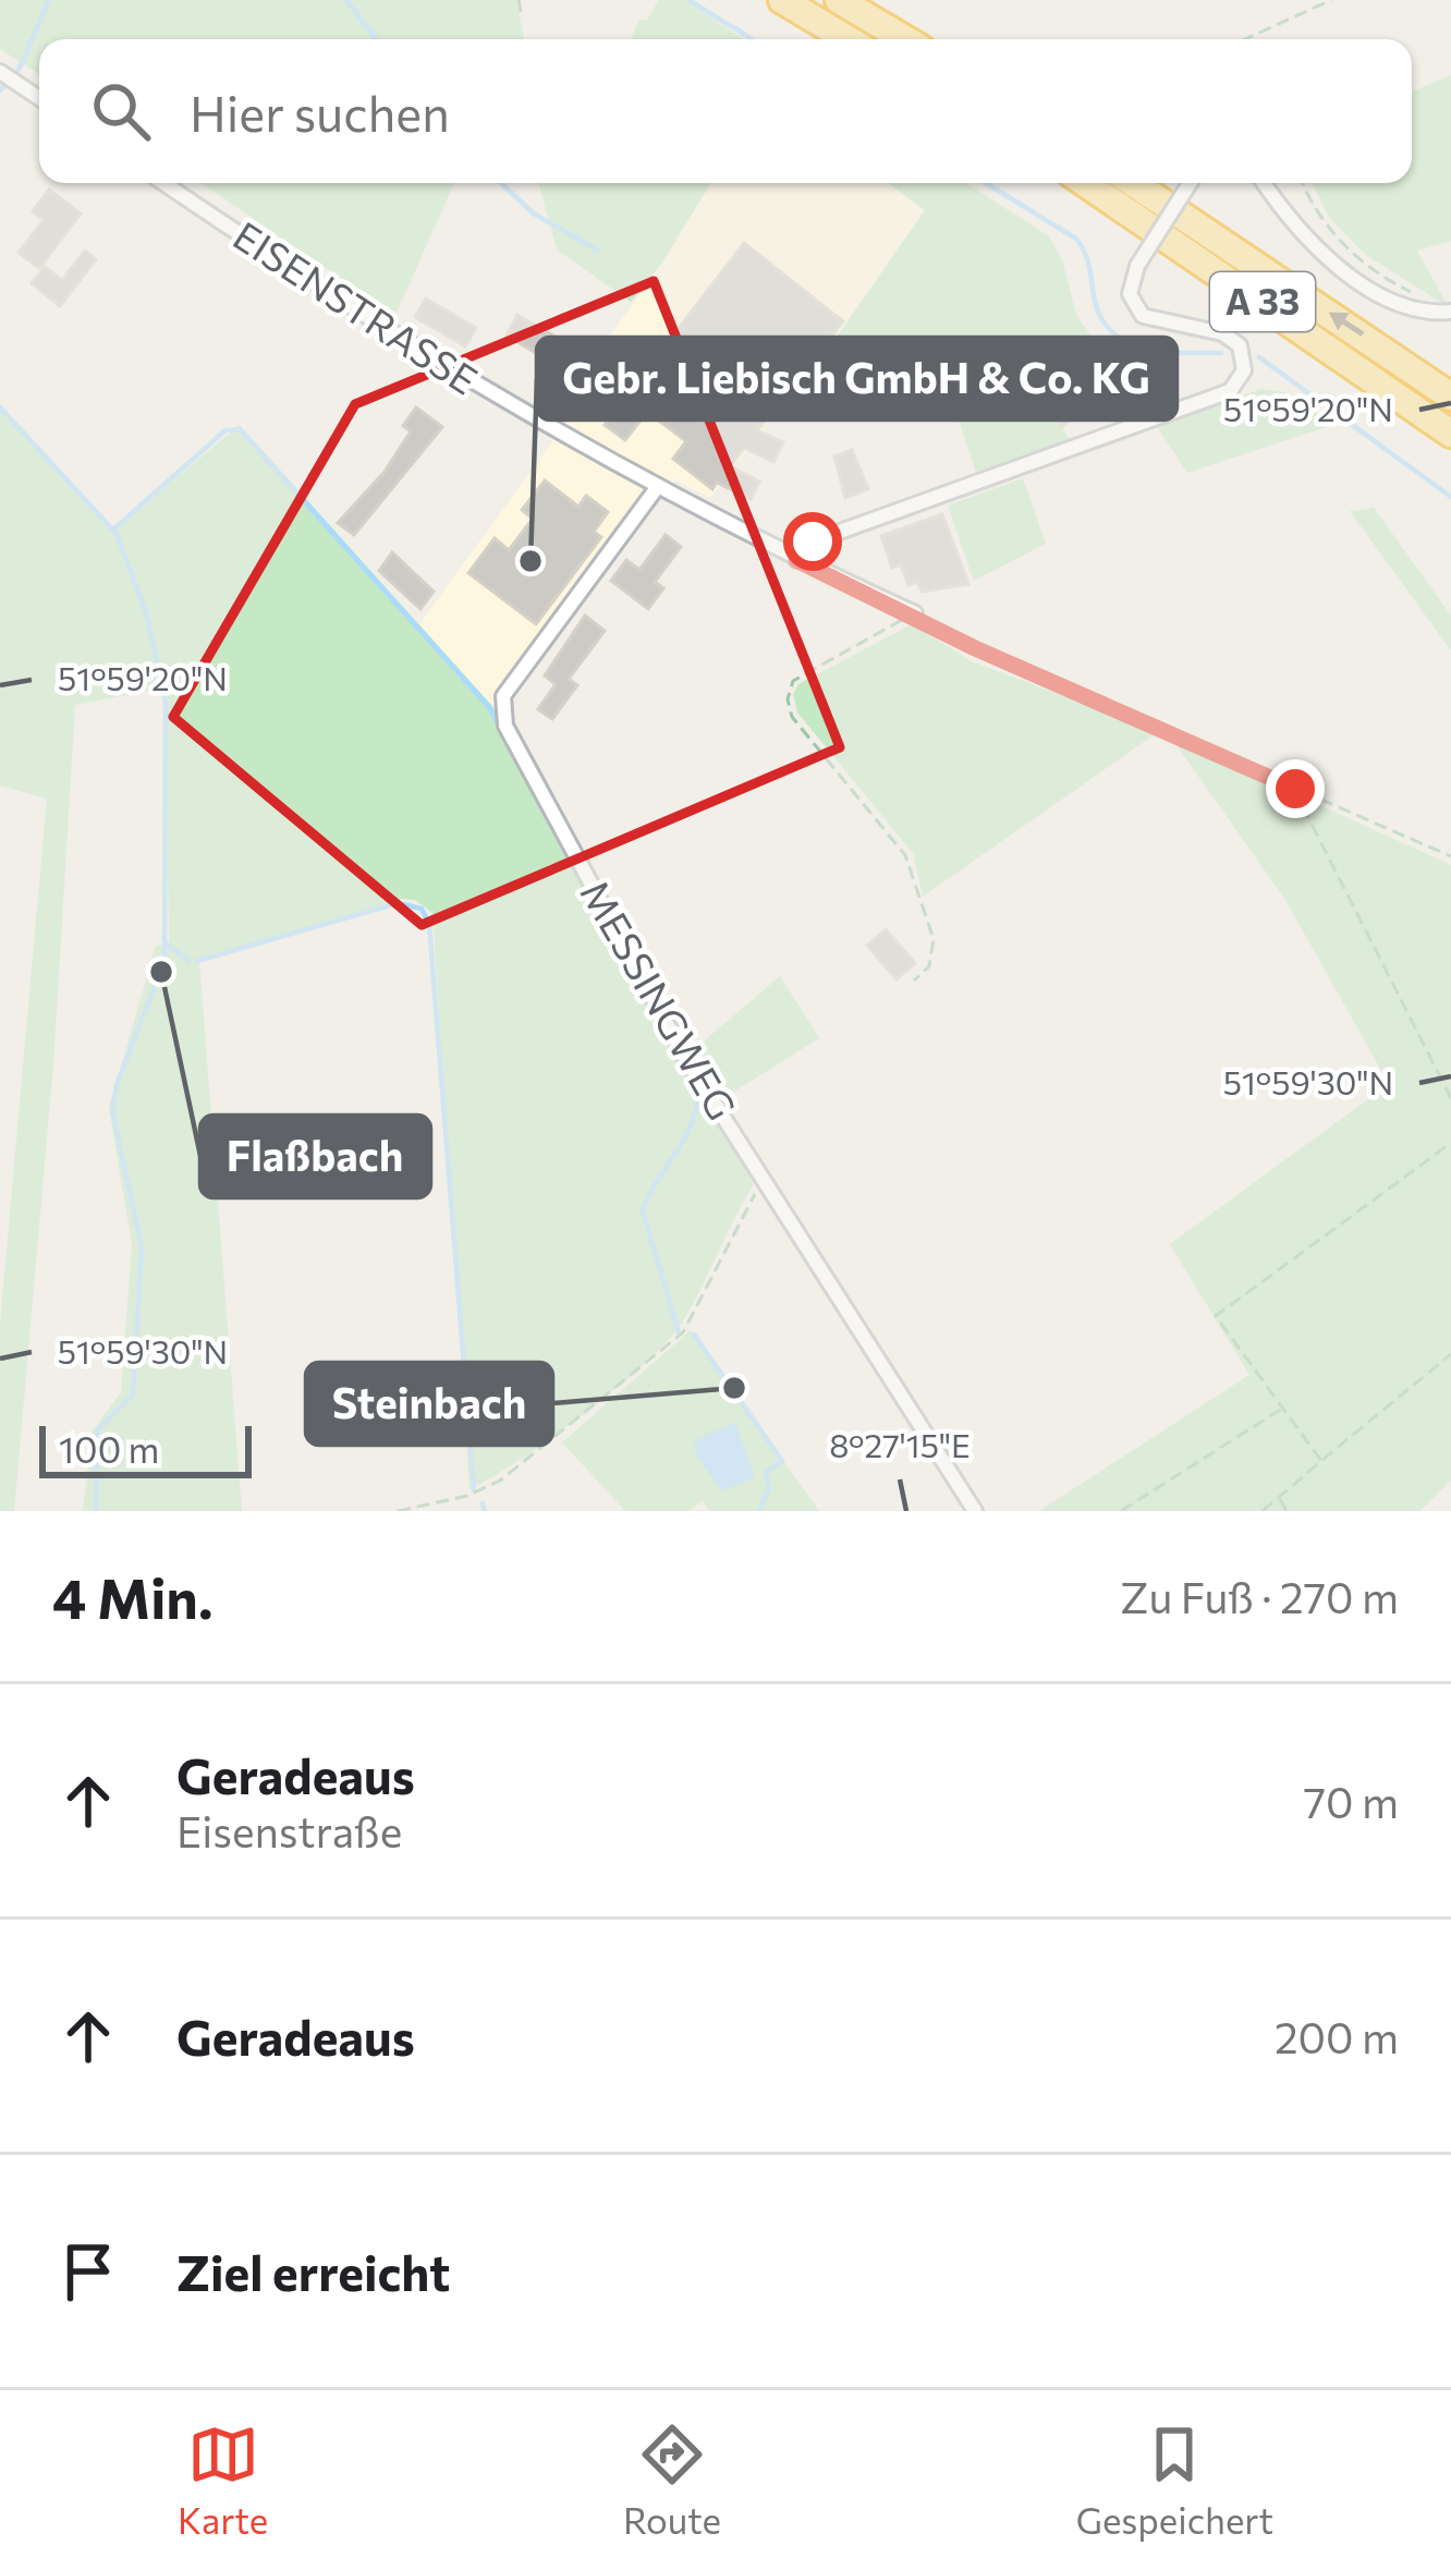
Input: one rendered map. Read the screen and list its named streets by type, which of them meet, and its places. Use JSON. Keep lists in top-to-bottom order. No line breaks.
{"streets":{"highway":["A 33"],"street":["EISENSTRASSE","MESSINGWEG"]},"crossings":[["EISENSTRASSE","MESSINGWEG"]],"places":["Gebr. Liebisch GmbH & Co. KG","Flaßbach","Steinbach"],"scale_bar":"100 m","page":{"search":"Hier suchen","scale":"100 m","heading":["4 Min.","Zu Fuß · 270 m"],"list":[["Geradeaus","Eisenstraße","70 m"],["Geradeaus","200 m"],"Ziel erreicht"],"nav":["Karte","Route","Gespeichert"]},"coordinates":["51°59'20\"N","51°59'30\"N","8°27'15\"E"]}
